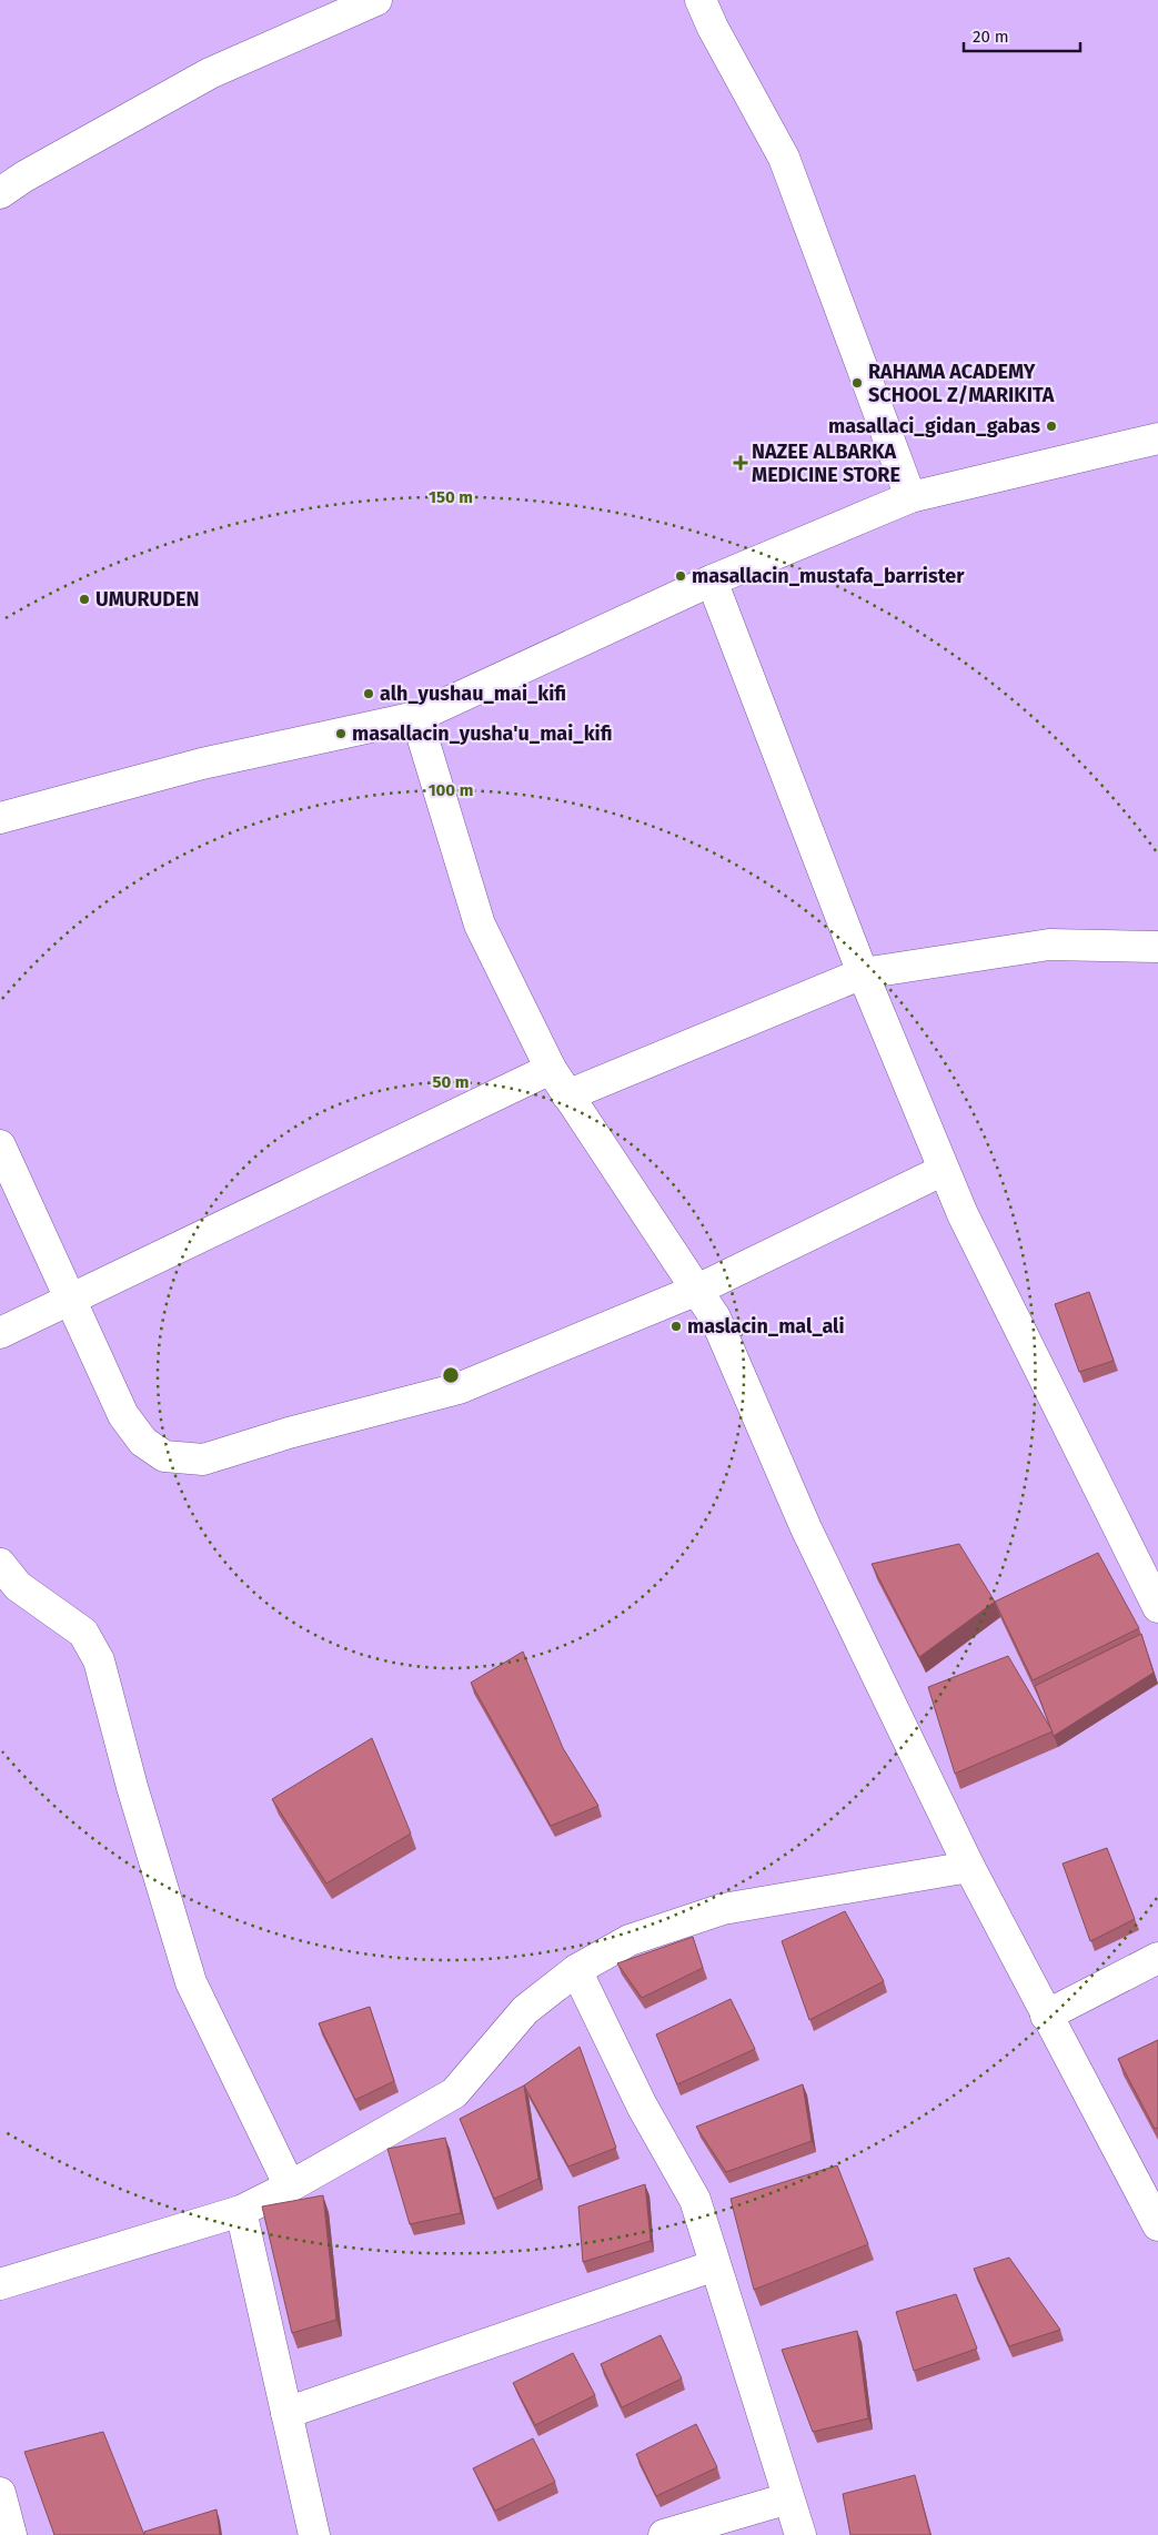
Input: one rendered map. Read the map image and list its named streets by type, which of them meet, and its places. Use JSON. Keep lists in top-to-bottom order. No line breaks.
{"places":{"other":["RAHAMA ACADEMY SCHOOL Z/MARIKITA","masallaci_gidan_gabas","masallacin_mustafa_barrister","UMURUDEN","alh_yushau_mai_kifi","masallacin_yusha'u_mai_kifi","maslacin_mal_ali"],"health":["NAZEE ALBARKA MEDICINE STORE"]},"scale_bar":"20 m","rings":["150 m","100 m","50 m"]}
